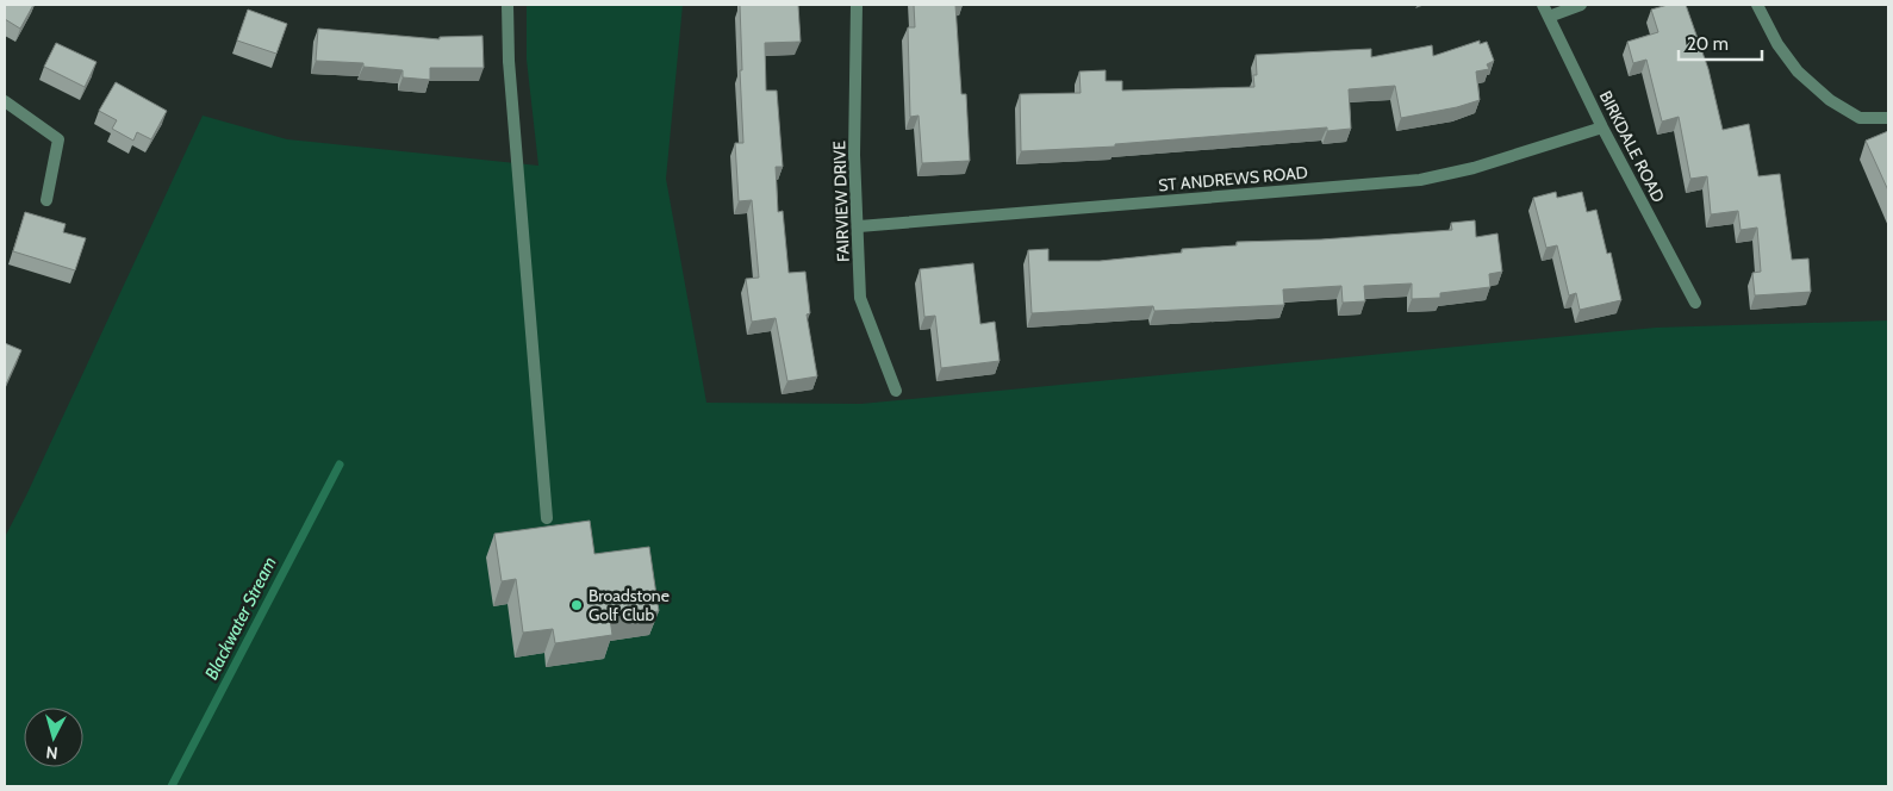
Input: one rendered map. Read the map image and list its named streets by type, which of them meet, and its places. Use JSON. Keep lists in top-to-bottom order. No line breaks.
{"streets":{"street":["BIRKDALE ROAD","ST ANDREWS ROAD","FAIRVIEW DRIVE"]},"crossings":[["BIRKDALE ROAD","ST ANDREWS ROAD"],["ST ANDREWS ROAD","FAIRVIEW DRIVE"]],"water":["Blackwater Stream"],"places":["Broadstone Golf Club"],"scale_bar":"20 m","north":"bottom"}
